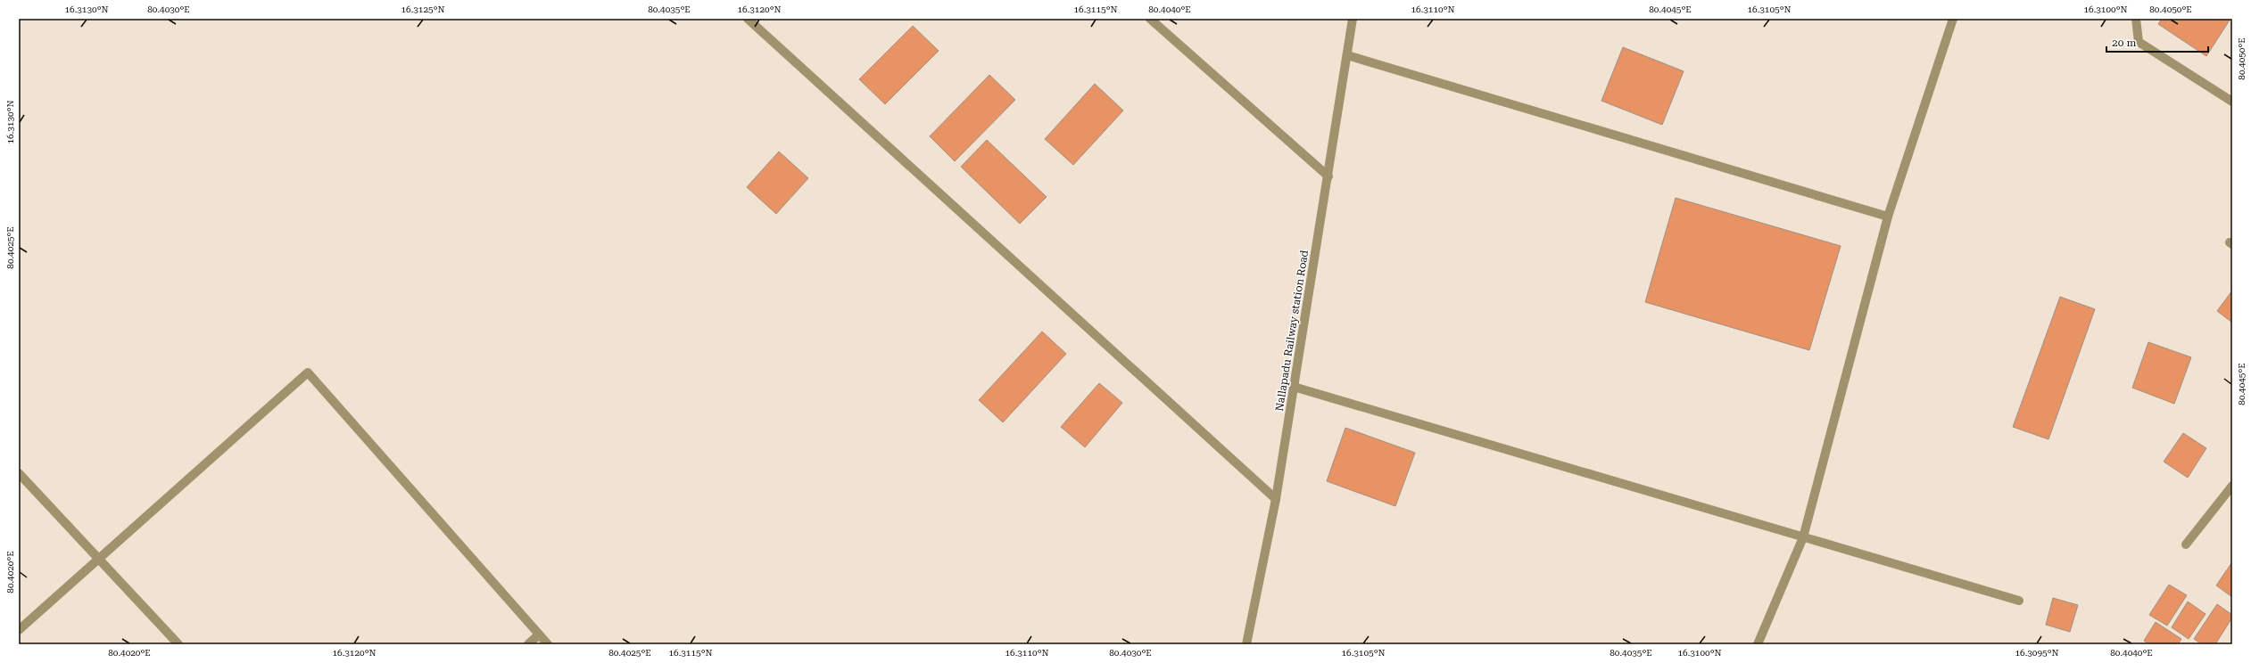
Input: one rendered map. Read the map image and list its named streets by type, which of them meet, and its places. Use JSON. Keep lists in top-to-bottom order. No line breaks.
{"streets":{"street":["Nallapadu Railway station Road"]},"scale_bar":"20 m","coordinates":["16.3130°N","80.4030°E","16.3125°N","80.4035°E","16.3120°N","16.3115°N","80.4040°E","16.3110°N","80.4045°E","16.3105°N","16.3100°N","80.4050°E","80.4025°E","80.4020°E","16.3095°N"]}
